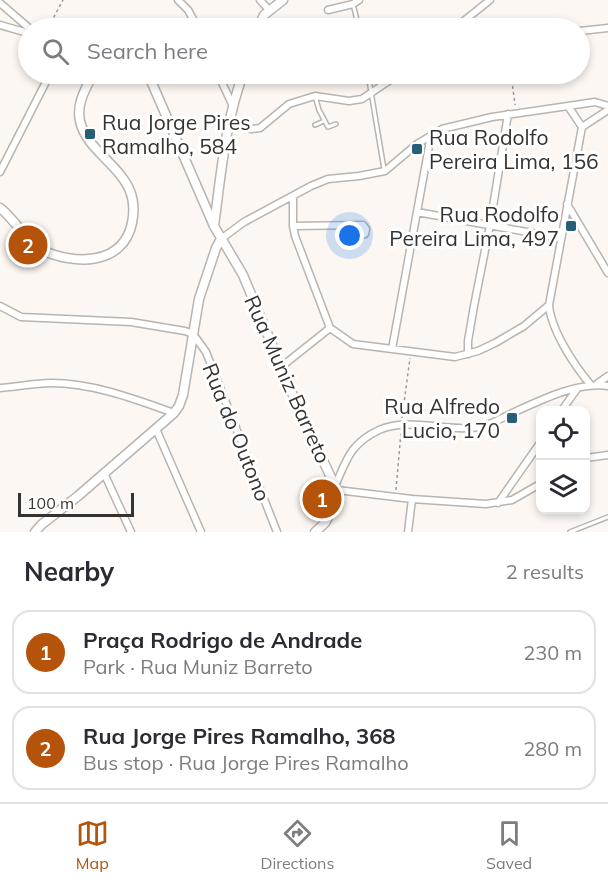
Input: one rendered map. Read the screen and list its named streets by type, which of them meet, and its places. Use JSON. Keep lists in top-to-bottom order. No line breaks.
{"streets":{"street":["Rua Muniz Barreto","Rua do Outono"]},"places":{"transit":["Rua Jorge Pires Ramalho, 584","Rua Rodolfo Pereira Lima, 156","Rua Rodolfo Pereira Lima, 497","Rua Alfredo Lucio, 170"]},"scale_bar":"100 m","page":{"search":"Search here","pins":["2","1"],"scale":"100 m","heading":["Nearby","2 results"],"list":[{"mark":"1","name":"Praça Rodrigo de Andrade","note":"Park · Rua Muniz Barreto","value":"230 m"},{"mark":"2","name":"Rua Jorge Pires Ramalho, 368","note":"Bus stop · Rua Jorge Pires Ramalho","value":"280 m"}],"nav":["Map","Directions","Saved"]}}
